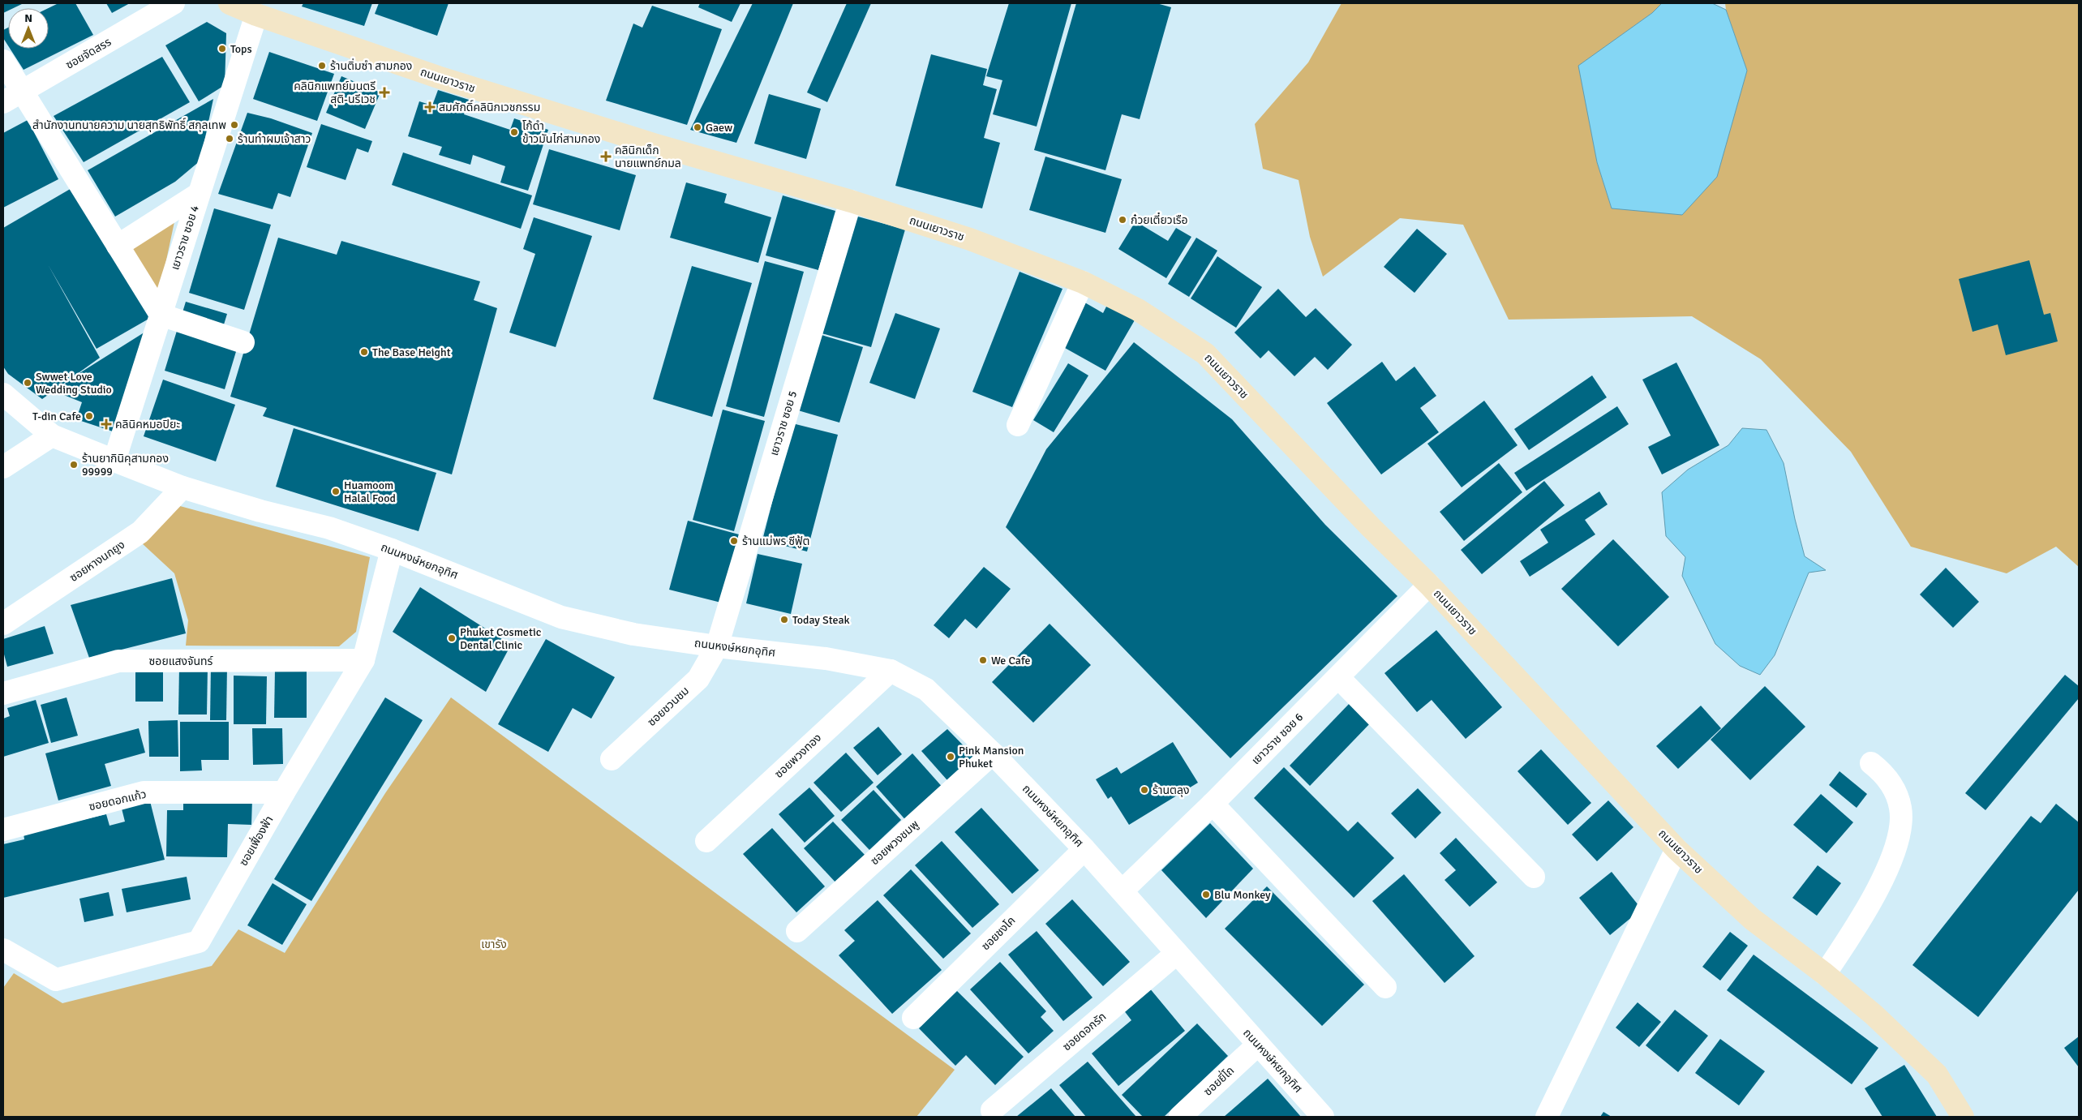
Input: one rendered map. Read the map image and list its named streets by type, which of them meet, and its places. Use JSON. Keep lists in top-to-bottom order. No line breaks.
{"streets":{"main road":["ถนนเยาวราช"],"street":["ซอยจัดสรร","เยาวราช ซอย 4","เยาวราช ซอย 5","ซอยหางนกยูง","ถนนหงษ์หยกอุทิศ","ซอยแสงจันทร์","ซอยชวนชม","เยาวราช ซอย 6","ซอยพวงทอง","ซอยดอกแก้ว","ซอยเฟื่องฟ้า","ซอยพวงชมพู","ซอยชงโค","ซอยดอกรัก","ซอยยี่โถ"]},"crossings":[["ถนนเยาวราช","เยาวราช ซอย 4"],["ถนนเยาวราช","เยาวราช ซอย 5"],["ถนนเยาวราช","เยาวราช ซอย 6"],["เยาวราช ซอย 4","ถนนหงษ์หยกอุทิศ"],["เยาวราช ซอย 5","ถนนหงษ์หยกอุทิศ"],["เยาวราช ซอย 5","ซอยชวนชม"],["ซอยหางนกยูง","ถนนหงษ์หยกอุทิศ"],["ถนนหงษ์หยกอุทิศ","ซอยชวนชม"],["ถนนหงษ์หยกอุทิศ","เยาวราช ซอย 6"],["ถนนหงษ์หยกอุทิศ","ซอยพวงทอง"],["ถนนหงษ์หยกอุทิศ","ซอยเฟื่องฟ้า"],["ถนนหงษ์หยกอุทิศ","ซอยพวงชมพู"],["ถนนหงษ์หยกอุทิศ","ซอยชงโค"],["ถนนหงษ์หยกอุทิศ","ซอยดอกรัก"],["ถนนหงษ์หยกอุทิศ","ซอยยี่โถ"],["ซอยแสงจันทร์","ซอยเฟื่องฟ้า"],["ซอยดอกแก้ว","ซอยเฟื่องฟ้า"]],"parks":["เขารัง"],"places":{"other":["Tops","ร้านติ่มซำ สามกอง","สำนักงานทนายความ นายสุทธิพัทธิ์ สกุลเทพ","Gaew","โก้ดำ ข้าวมันไก่สามกอง","ร้านทำผมเจ้าสาว","ก๋วยเตี๋ยวเรือ","The Base Height","Swwet Love Wedding Studio","T-din Cafe","ร้านยากินิคุสามกอง 99999","Huamoom Halal Food","ร้านแม่พร ซีฟู้ต","Today Steak","Phuket Cosmetic Dental Clinic","We Cafe","Pink Mansion Phuket","ร้านตลุง","Blu Monkey"],"health":["คลินิกแพทย์มนตรี สุติ-นรีเวช","สมศักดิ์คลินิกเวชกรรม","คลินิกเด็ก นายแพทย์กมล","คลินิคหมอปิยะ"]},"north":"top"}
